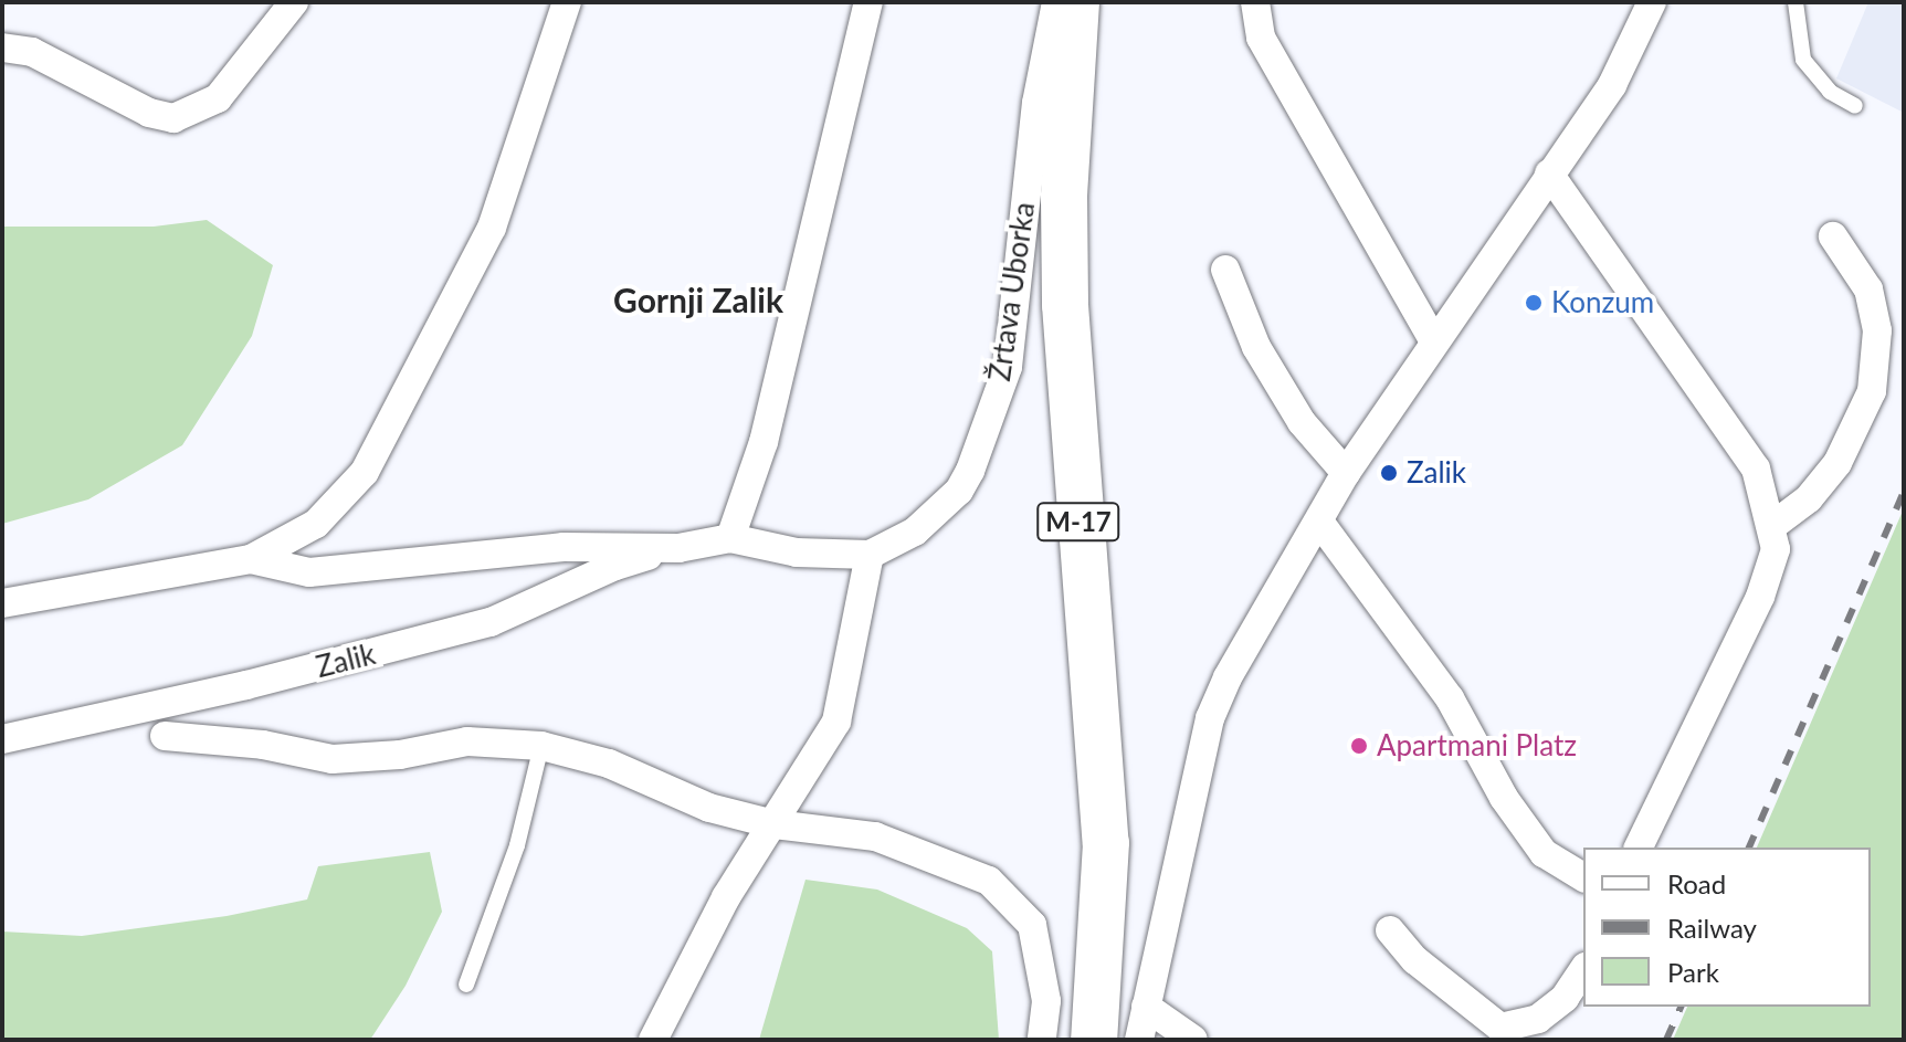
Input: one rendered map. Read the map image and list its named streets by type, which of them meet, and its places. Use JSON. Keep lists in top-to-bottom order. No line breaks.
{"streets":{"main road":["M-17"],"street":["Žrtava Uborka","Zalik"]},"crossings":[["Žrtava Uborka","M-17"]],"districts":["Gornji Zalik"],"places":["Konzum","Zalik","Apartmani Platz"],"legend":["Road","Railway","Park"]}
